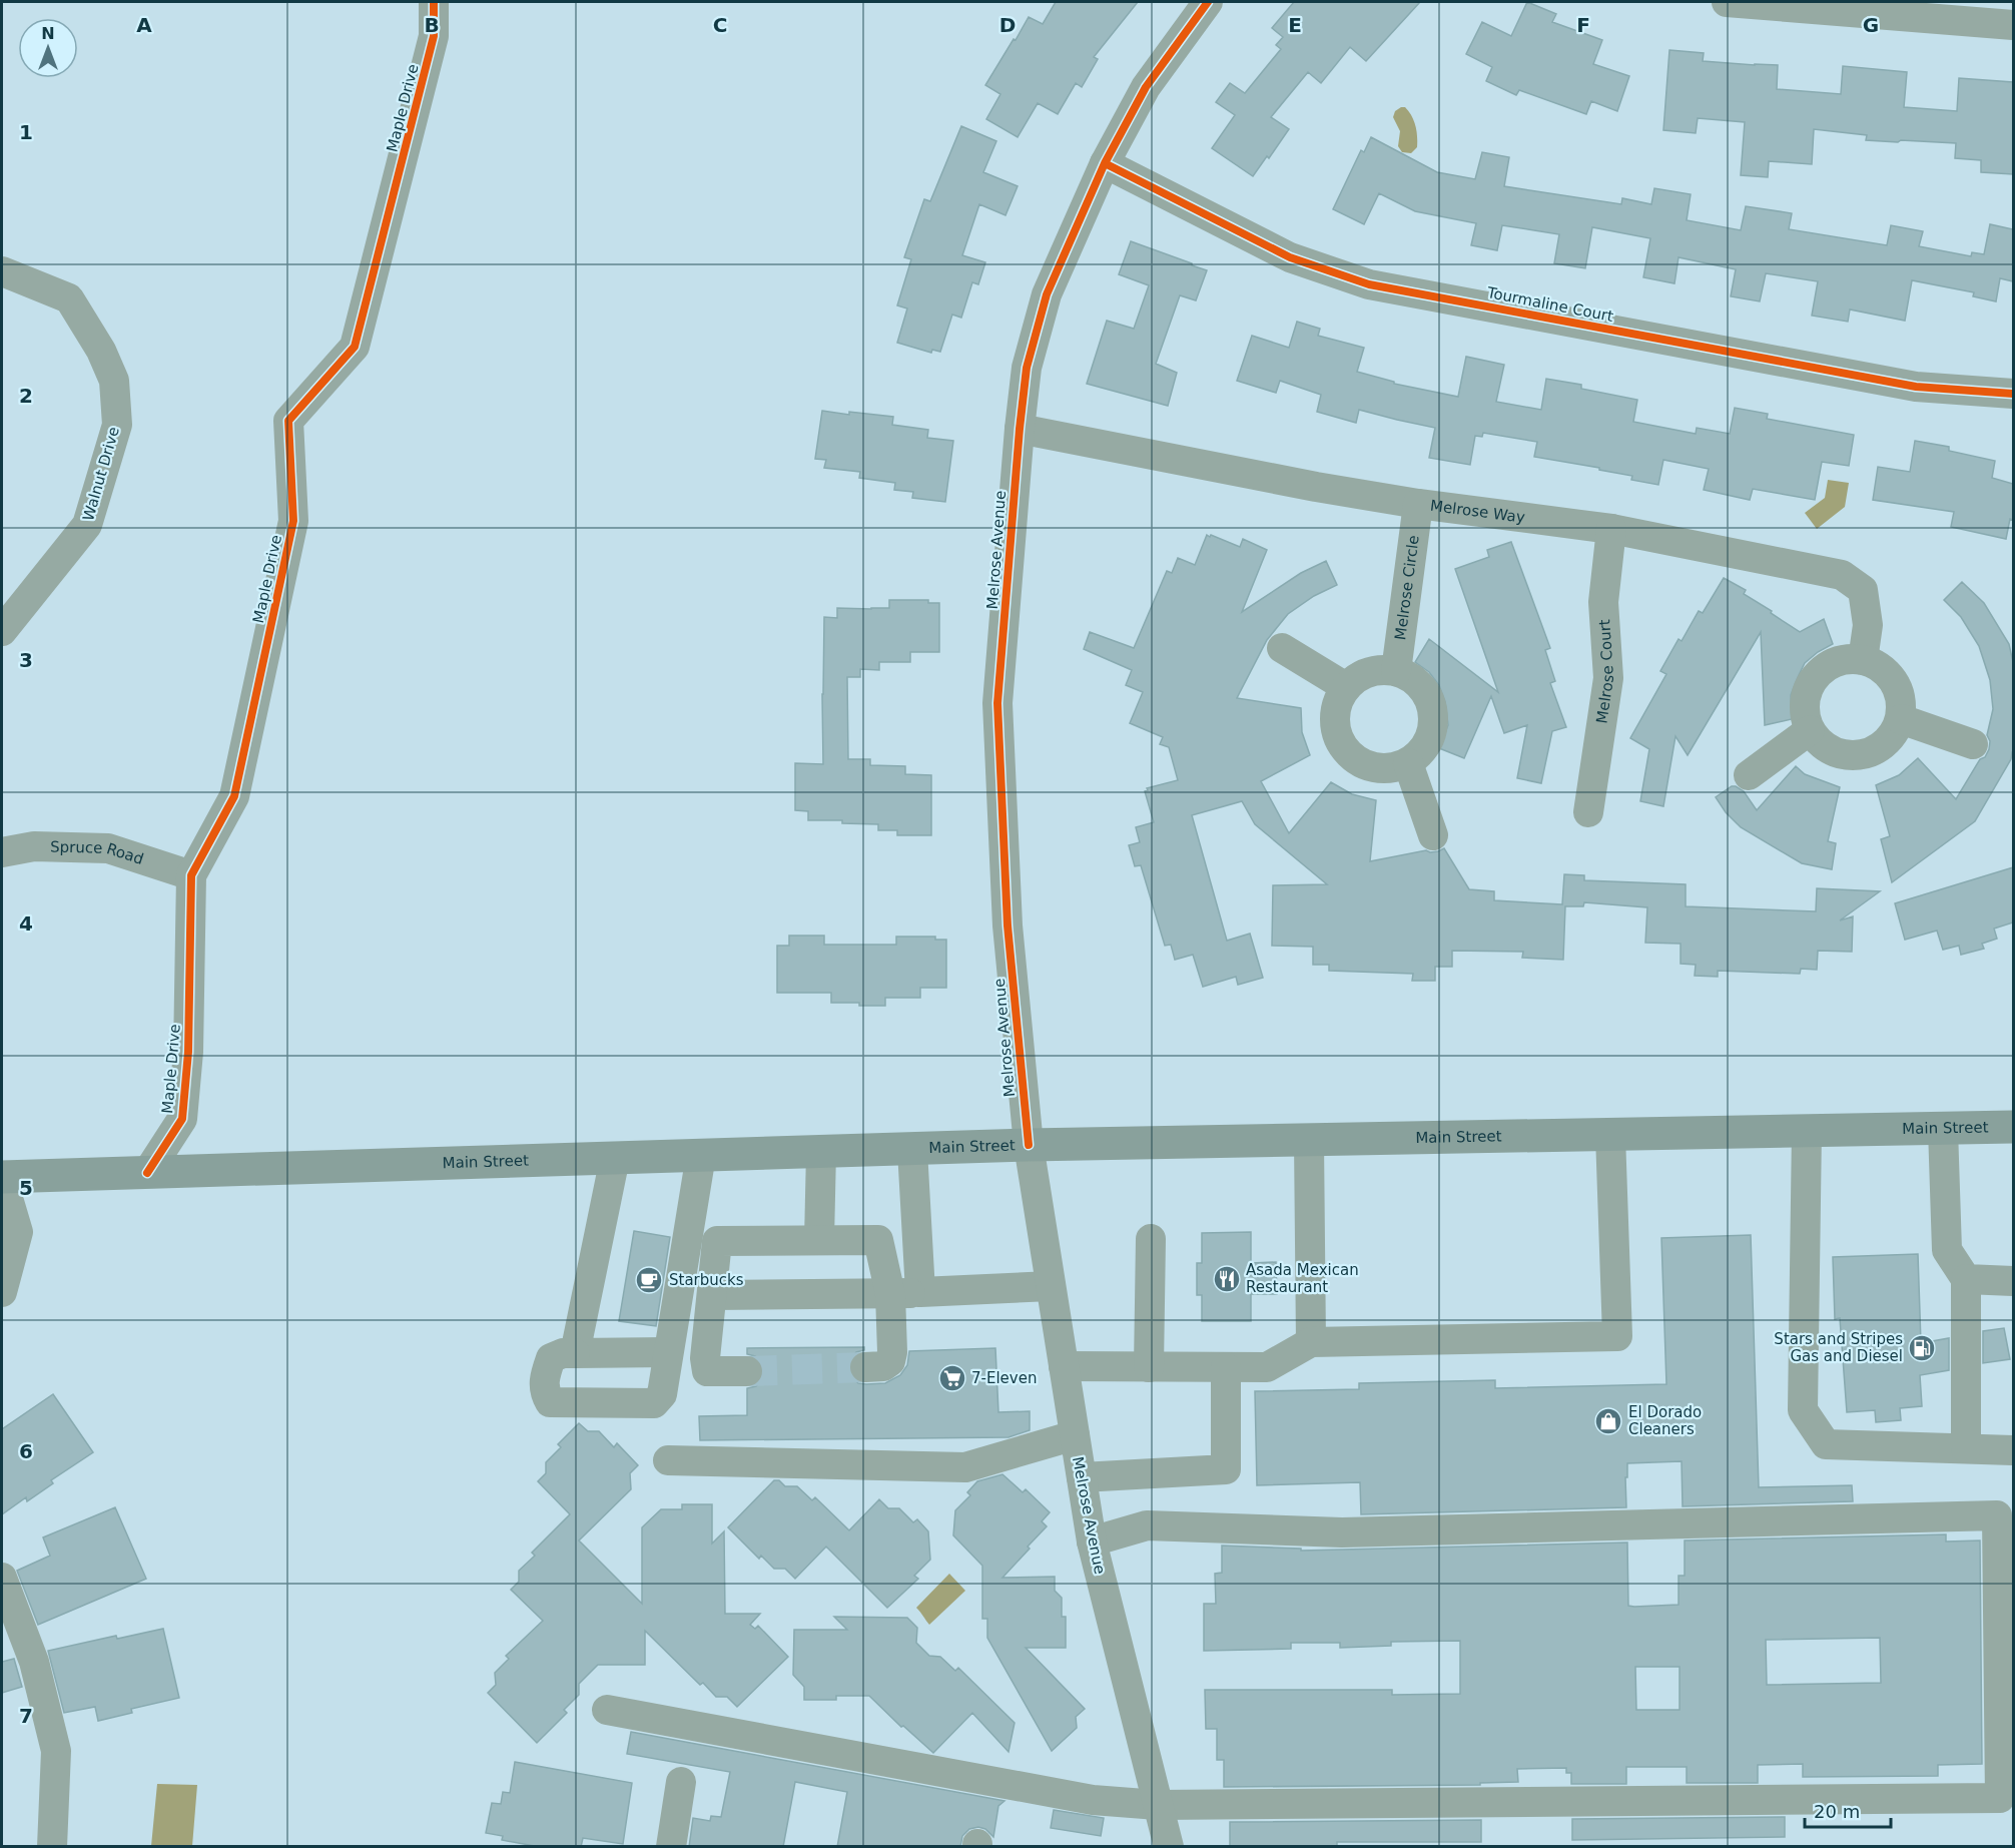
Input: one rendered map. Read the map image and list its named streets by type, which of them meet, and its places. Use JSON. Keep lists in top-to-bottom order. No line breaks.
{"streets":{"main road":["Main Street"],"street":["Maple Drive","Tourmaline Court","Walnut Drive","Melrose Way","Melrose Avenue","Melrose Circle","Melrose Court","Spruce Road"]},"crossings":[["Maple Drive","Spruce Road"],["Maple Drive","Main Street"],["Tourmaline Court","Melrose Avenue"],["Melrose Way","Melrose Avenue"],["Melrose Way","Melrose Circle"],["Melrose Way","Melrose Court"],["Melrose Avenue","Main Street"]],"places":{"restaurant":["Asada Mexican Restaurant"],"cafe":["Starbucks"],"fuel station":["Stars and Stripes Gas and Diesel"],"supermarket":["7-Eleven"],"shop":["El Dorado Cleaners"]},"scale_bar":"20 m","north":"top","grid":{"columns":["A","B","C","D","E","F","G"],"rows":["1","2","3","4","5","6","7"]}}
